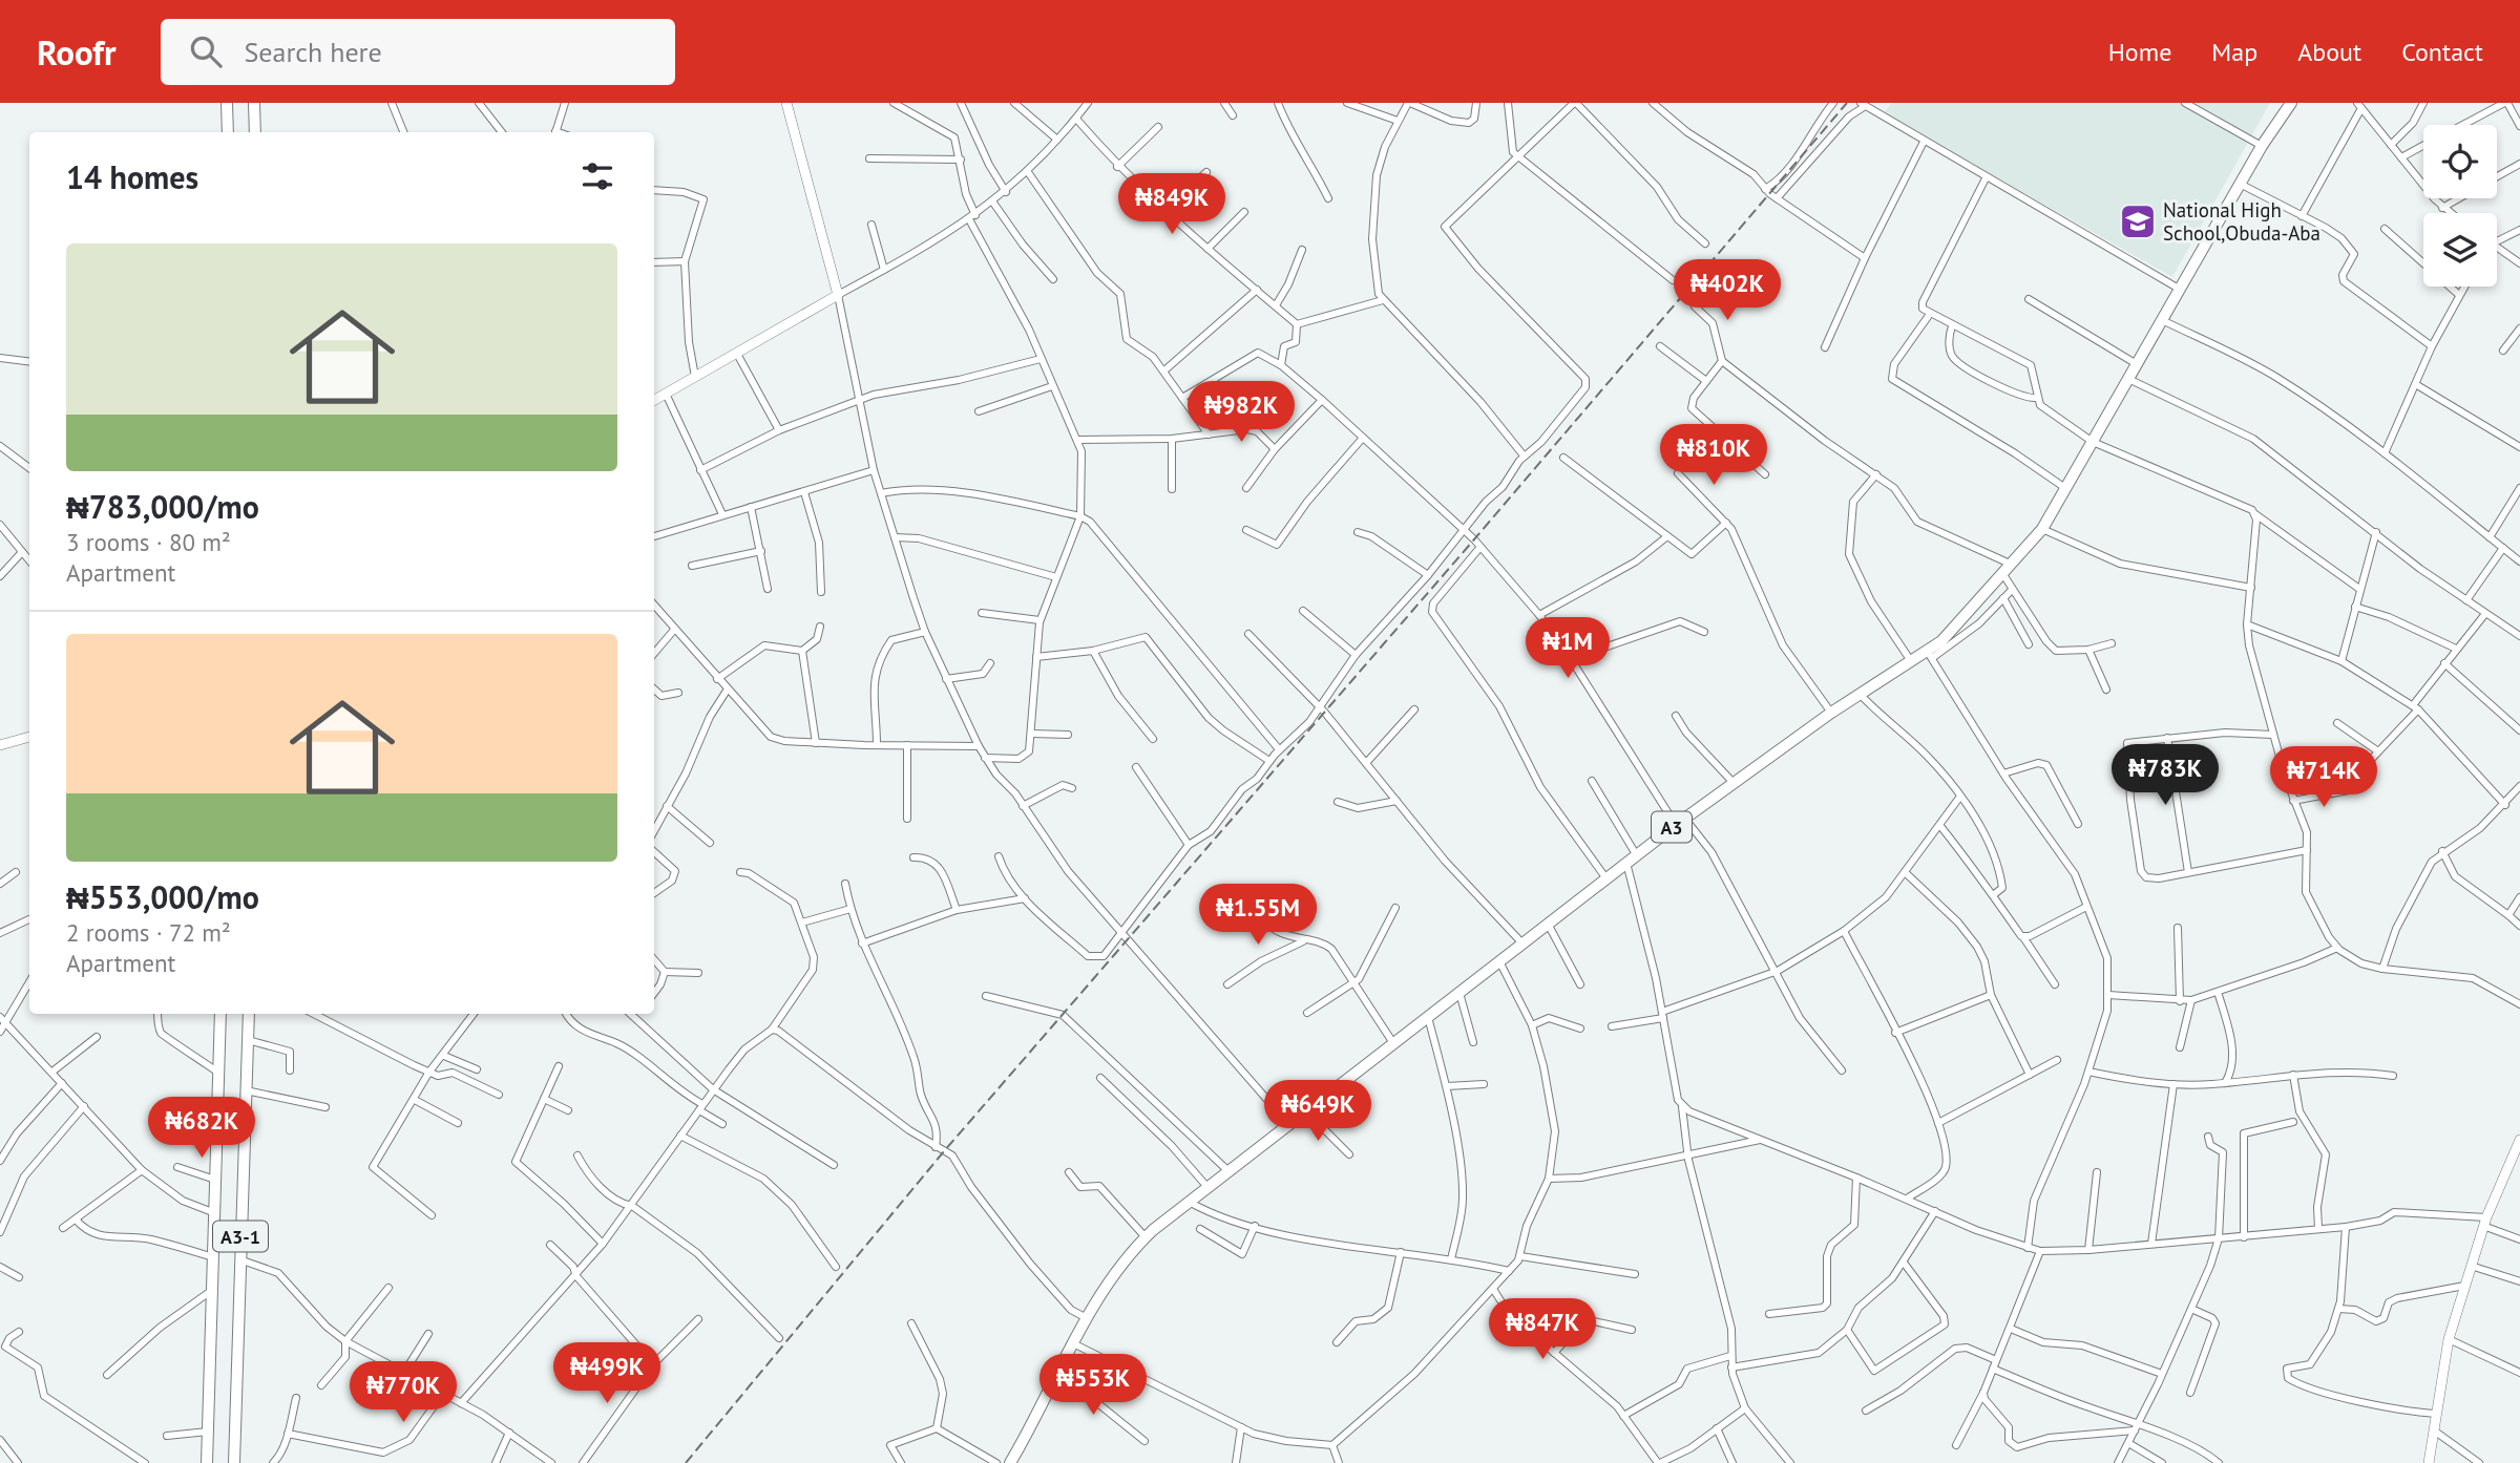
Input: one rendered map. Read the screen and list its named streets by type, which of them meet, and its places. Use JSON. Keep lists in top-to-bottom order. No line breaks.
{"streets":{"highway":["A3","A3-1"]},"places":{"school or university":["National High School,Obuda-Aba"]},"page":{"header":"Roofr","search":"Search here","nav":["Home","Map","About","Contact"],"heading":"14 homes","price":["₦849K","₦402K","₦982K","₦810K","₦1M","₦783K","₦714K","₦1.55M","₦649K","₦682K","₦847K","₦499K","₦553K","₦770K"],"list":[{"name":"₦783,000/mo","note":"3 rooms · 80 m² · Apartment"},{"name":"₦553,000/mo","note":"2 rooms · 72 m² · Apartment"}]}}
